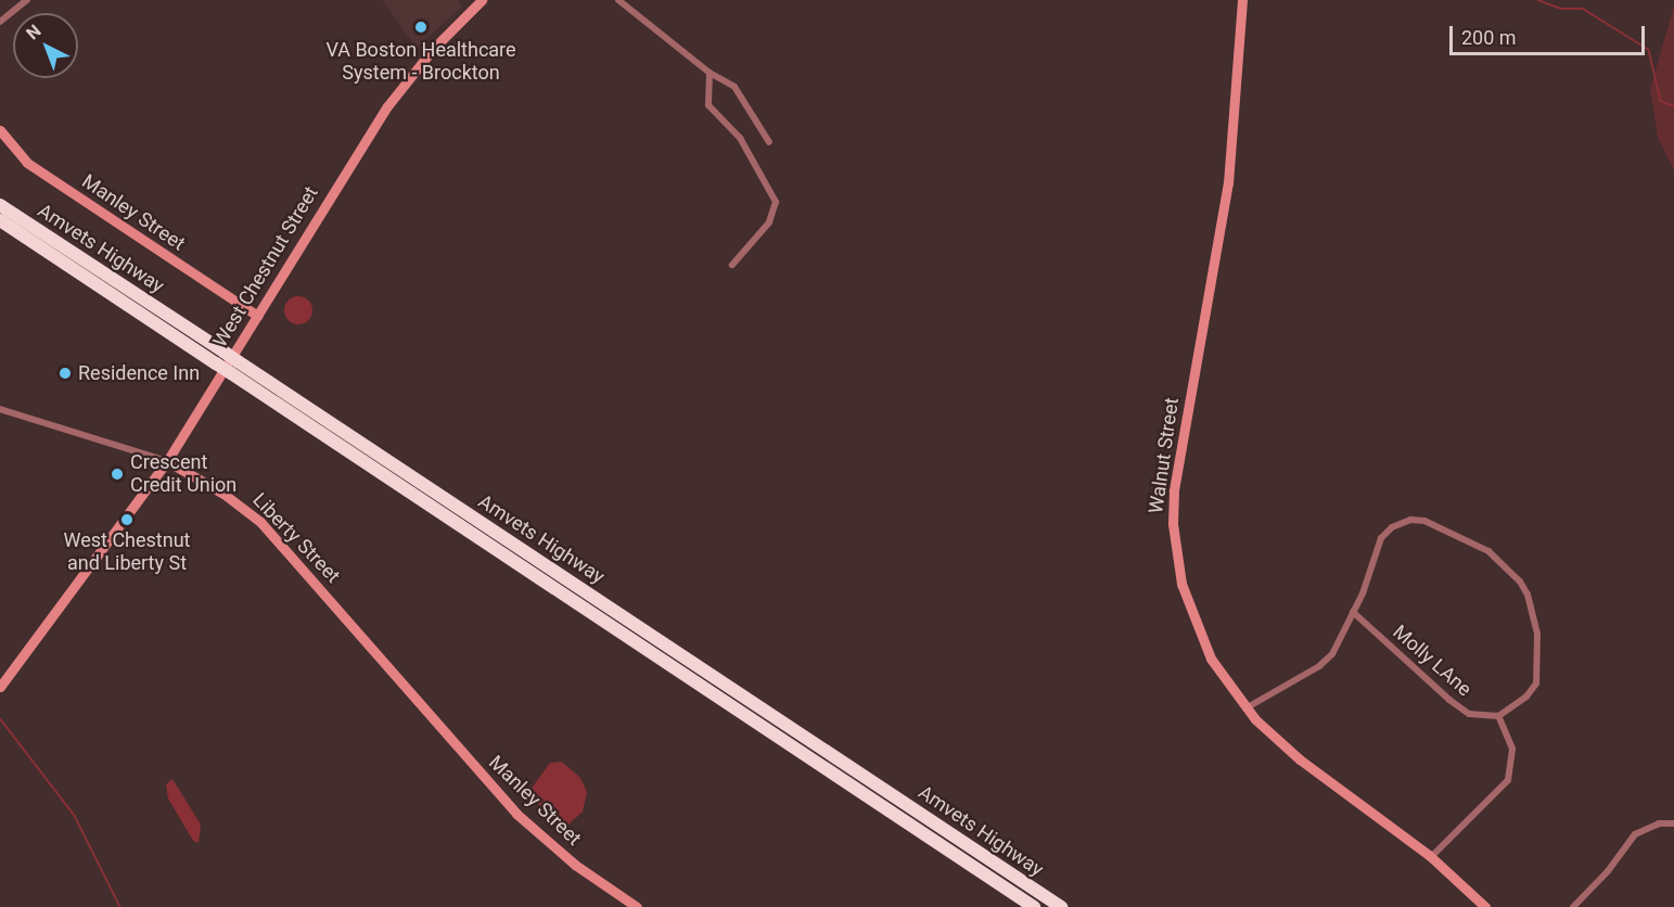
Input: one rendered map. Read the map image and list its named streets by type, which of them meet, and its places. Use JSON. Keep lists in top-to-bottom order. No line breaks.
{"streets":{"highway":["Amvets Highway"],"main road":["Manley Street","West Chestnut Street","Walnut Street","Liberty Street"],"street":["Molly LAne"]},"crossings":[["Manley Street","West Chestnut Street"],["Manley Street","Liberty Street"],["West Chestnut Street","Liberty Street"]],"places":["VA Boston Healthcare System - Brockton","Residence Inn","Crescent Credit Union","West Chestnut and Liberty St"],"scale_bar":"200 m","north":"top left"}
